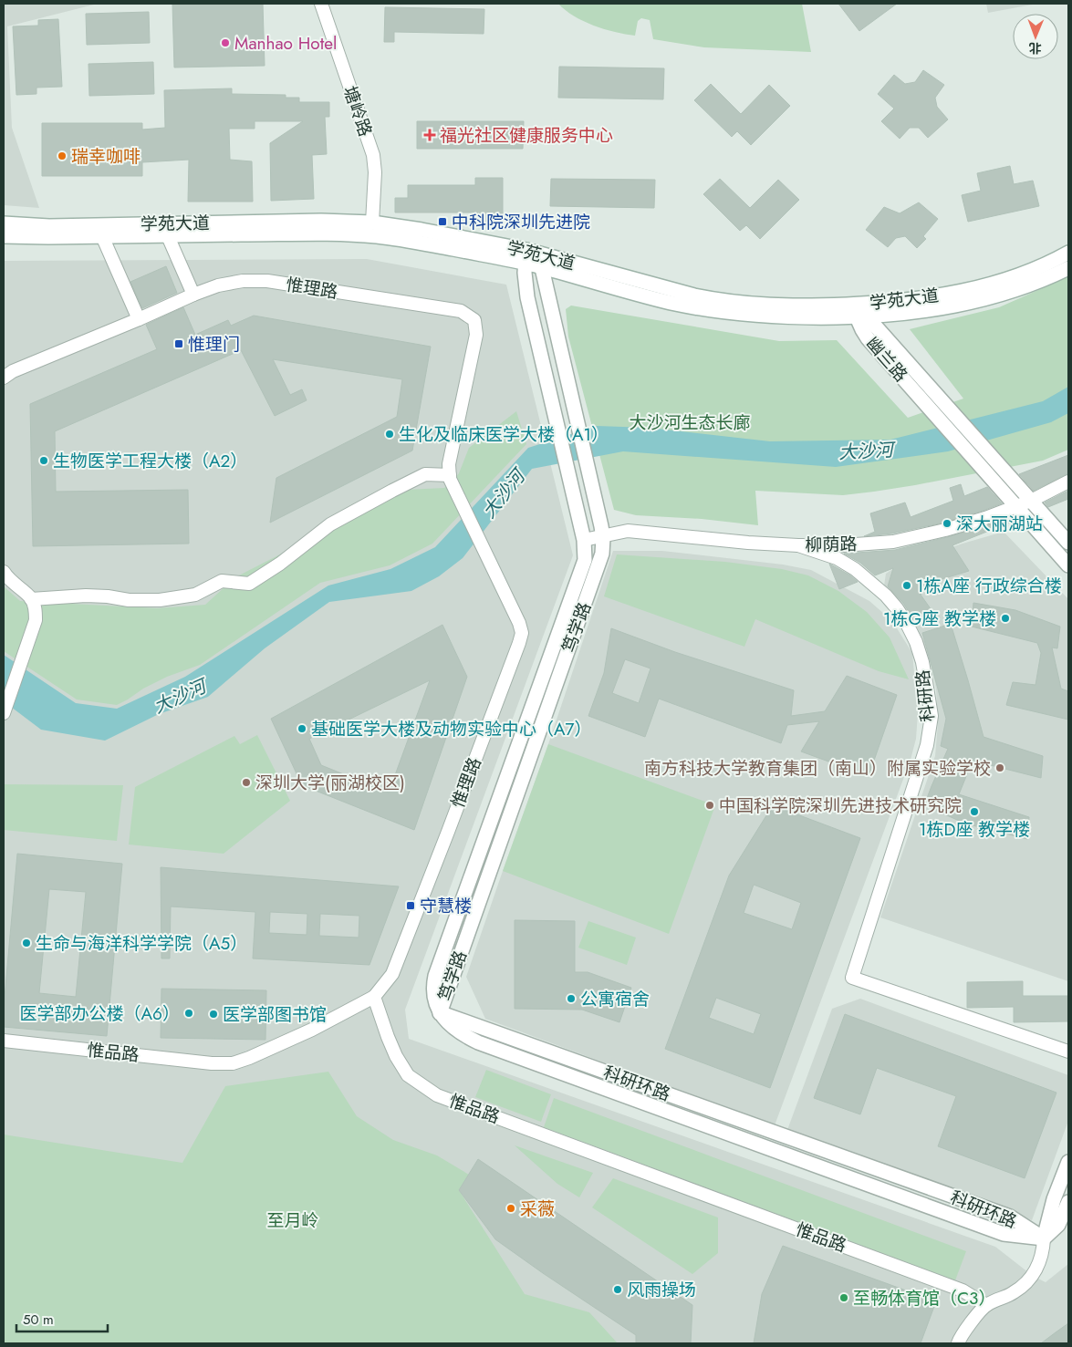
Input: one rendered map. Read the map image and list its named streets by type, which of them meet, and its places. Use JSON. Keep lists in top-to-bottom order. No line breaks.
{"streets":{"street":["塘岭路","学苑大道","惟理路","幽兰路","柳荫路","笃学路","科研路","惟品路","科研环路"]},"crossings":[["塘岭路","学苑大道"],["学苑大道","幽兰路"],["学苑大道","笃学路"],["惟理路","惟品路"],["幽兰路","柳荫路"],["柳荫路","笃学路"],["柳荫路","科研路"],["笃学路","科研环路"]],"water":["大沙河"],"parks":["大沙河生态长廊","至月岭"],"places":{"other":["Manhao Hotel","瑞幸咖啡","生化及临床医学大楼（A1）","生物医学工程大楼（A2）","深大丽湖站","1栋A座 行政综合楼","1栋G座 教学楼","基础医学大楼及动物实验中心（A7）","南方科技大学教育集团（南山）附属实验学校","深圳大学(丽湖校区)","中国科学院深圳先进技术研究院","1栋D座 教学楼","生命与海洋科学学院（A5）","公寓宿舍","医学部办公楼（A6）","医学部图书馆","采薇","风雨操场","至畅体育馆（C3）"],"health":["福光社区健康服务中心"],"transit":["中科院深圳先进院","惟理门","守慧楼"]},"scale_bar":"50 m","north":"bottom"}
